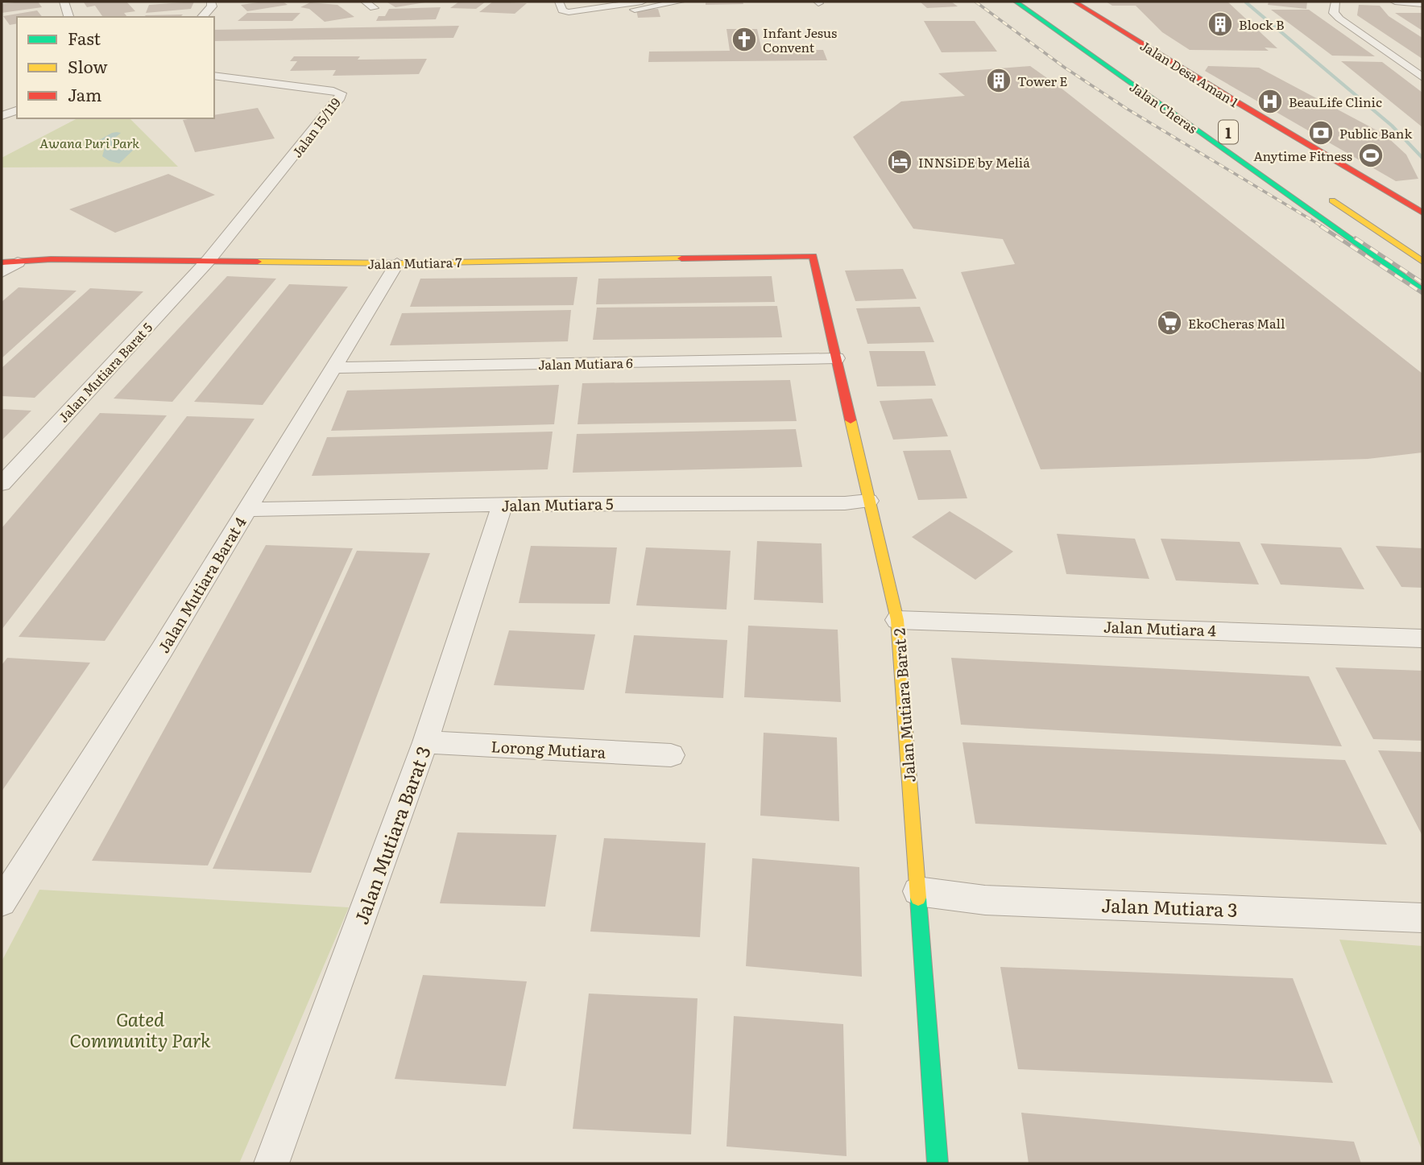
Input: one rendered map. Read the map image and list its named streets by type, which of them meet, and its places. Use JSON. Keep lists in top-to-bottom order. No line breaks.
{"streets":{"main road":["Jalan Desa Aman 1","Jalan Cheras","1","Jalan Mutiara 7","Jalan Mutiara Barat 2"],"street":["Jalan 15/119","Jalan Mutiara 6","Jalan Mutiara Barat 5","Jalan Mutiara 5","Jalan Mutiara Barat 4","Jalan Mutiara 4","Lorong Mutiara","Jalan Mutiara Barat 3","Jalan Mutiara 3"]},"crossings":[["Jalan 15/119","Jalan Mutiara 7"],["Jalan 15/119","Jalan Mutiara Barat 5"],["Jalan Mutiara 7","Jalan Mutiara Barat 5"],["Jalan Mutiara 7","Jalan Mutiara Barat 4"],["Jalan Mutiara 7","Jalan Mutiara Barat 2"],["Jalan Mutiara 6","Jalan Mutiara Barat 4"],["Jalan Mutiara 6","Jalan Mutiara Barat 2"],["Jalan Mutiara 5","Jalan Mutiara Barat 4"],["Jalan Mutiara 5","Jalan Mutiara Barat 2"],["Jalan Mutiara 5","Jalan Mutiara Barat 3"],["Jalan Mutiara 4","Jalan Mutiara Barat 2"],["Jalan Mutiara Barat 2","Jalan Mutiara 3"],["Lorong Mutiara","Jalan Mutiara Barat 3"]],"parks":["Awana Puri Park","Gated Community Park"],"places":{"building":["Block B","Tower E"],"church":["Infant Jesus Convent"],"hospital":["BeauLife Clinic"],"bank":["Public Bank"],"sports":["Anytime Fitness"],"hotel":["INNSiDE by Meliá"],"supermarket":["EkoCheras Mall"]},"legend":["Fast","Slow","Jam"]}
